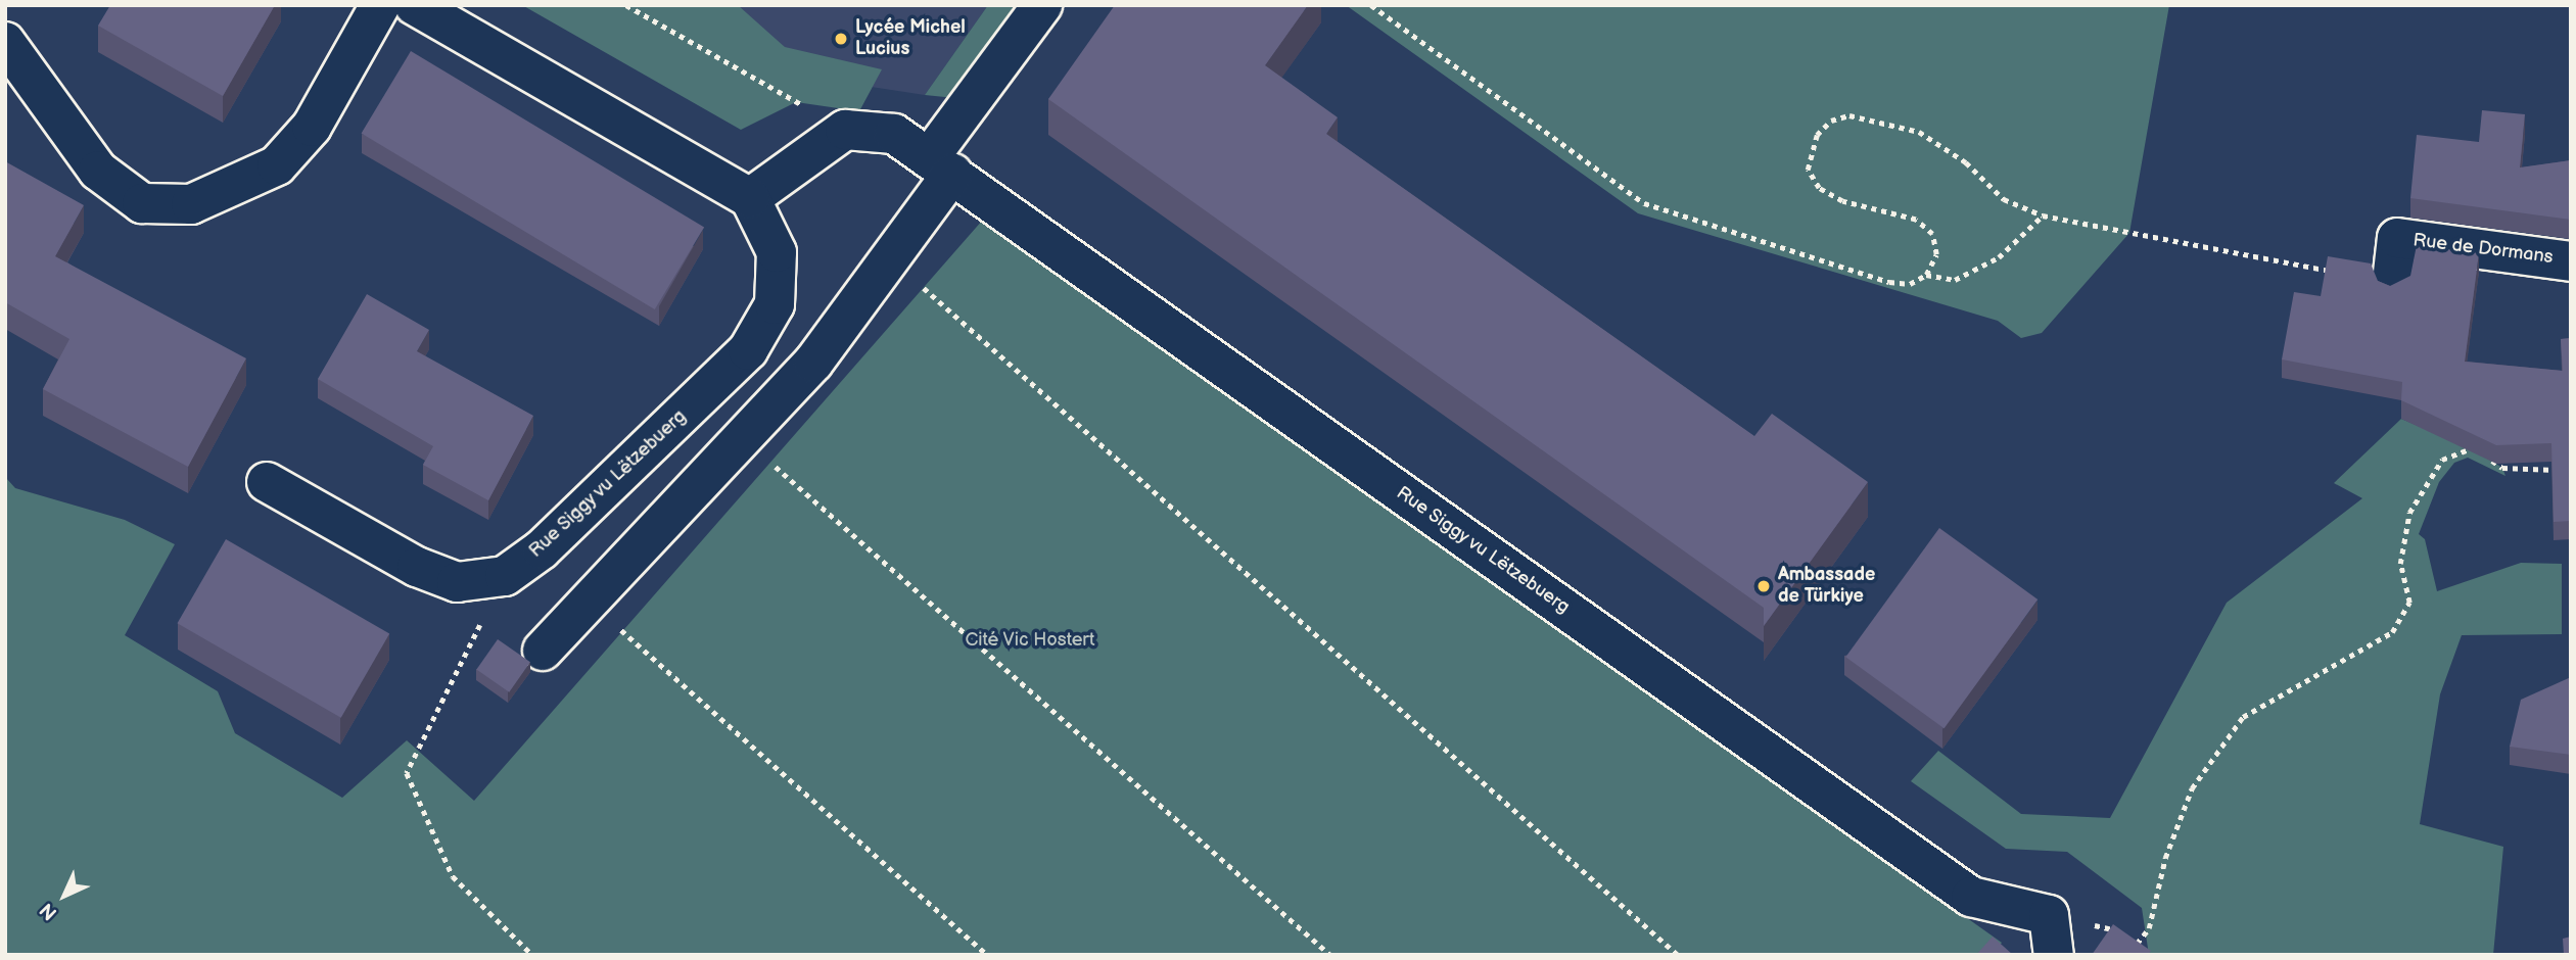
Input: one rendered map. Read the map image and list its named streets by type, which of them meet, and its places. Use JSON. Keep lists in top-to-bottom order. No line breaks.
{"streets":{"street":["Rue de Dormans","Rue Siggy vu Lëtzebuerg"]},"parks":["Cité Vic Hostert"],"places":["Lycée Michel Lucius","Ambassade de Türkiye"],"north":"bottom left"}
